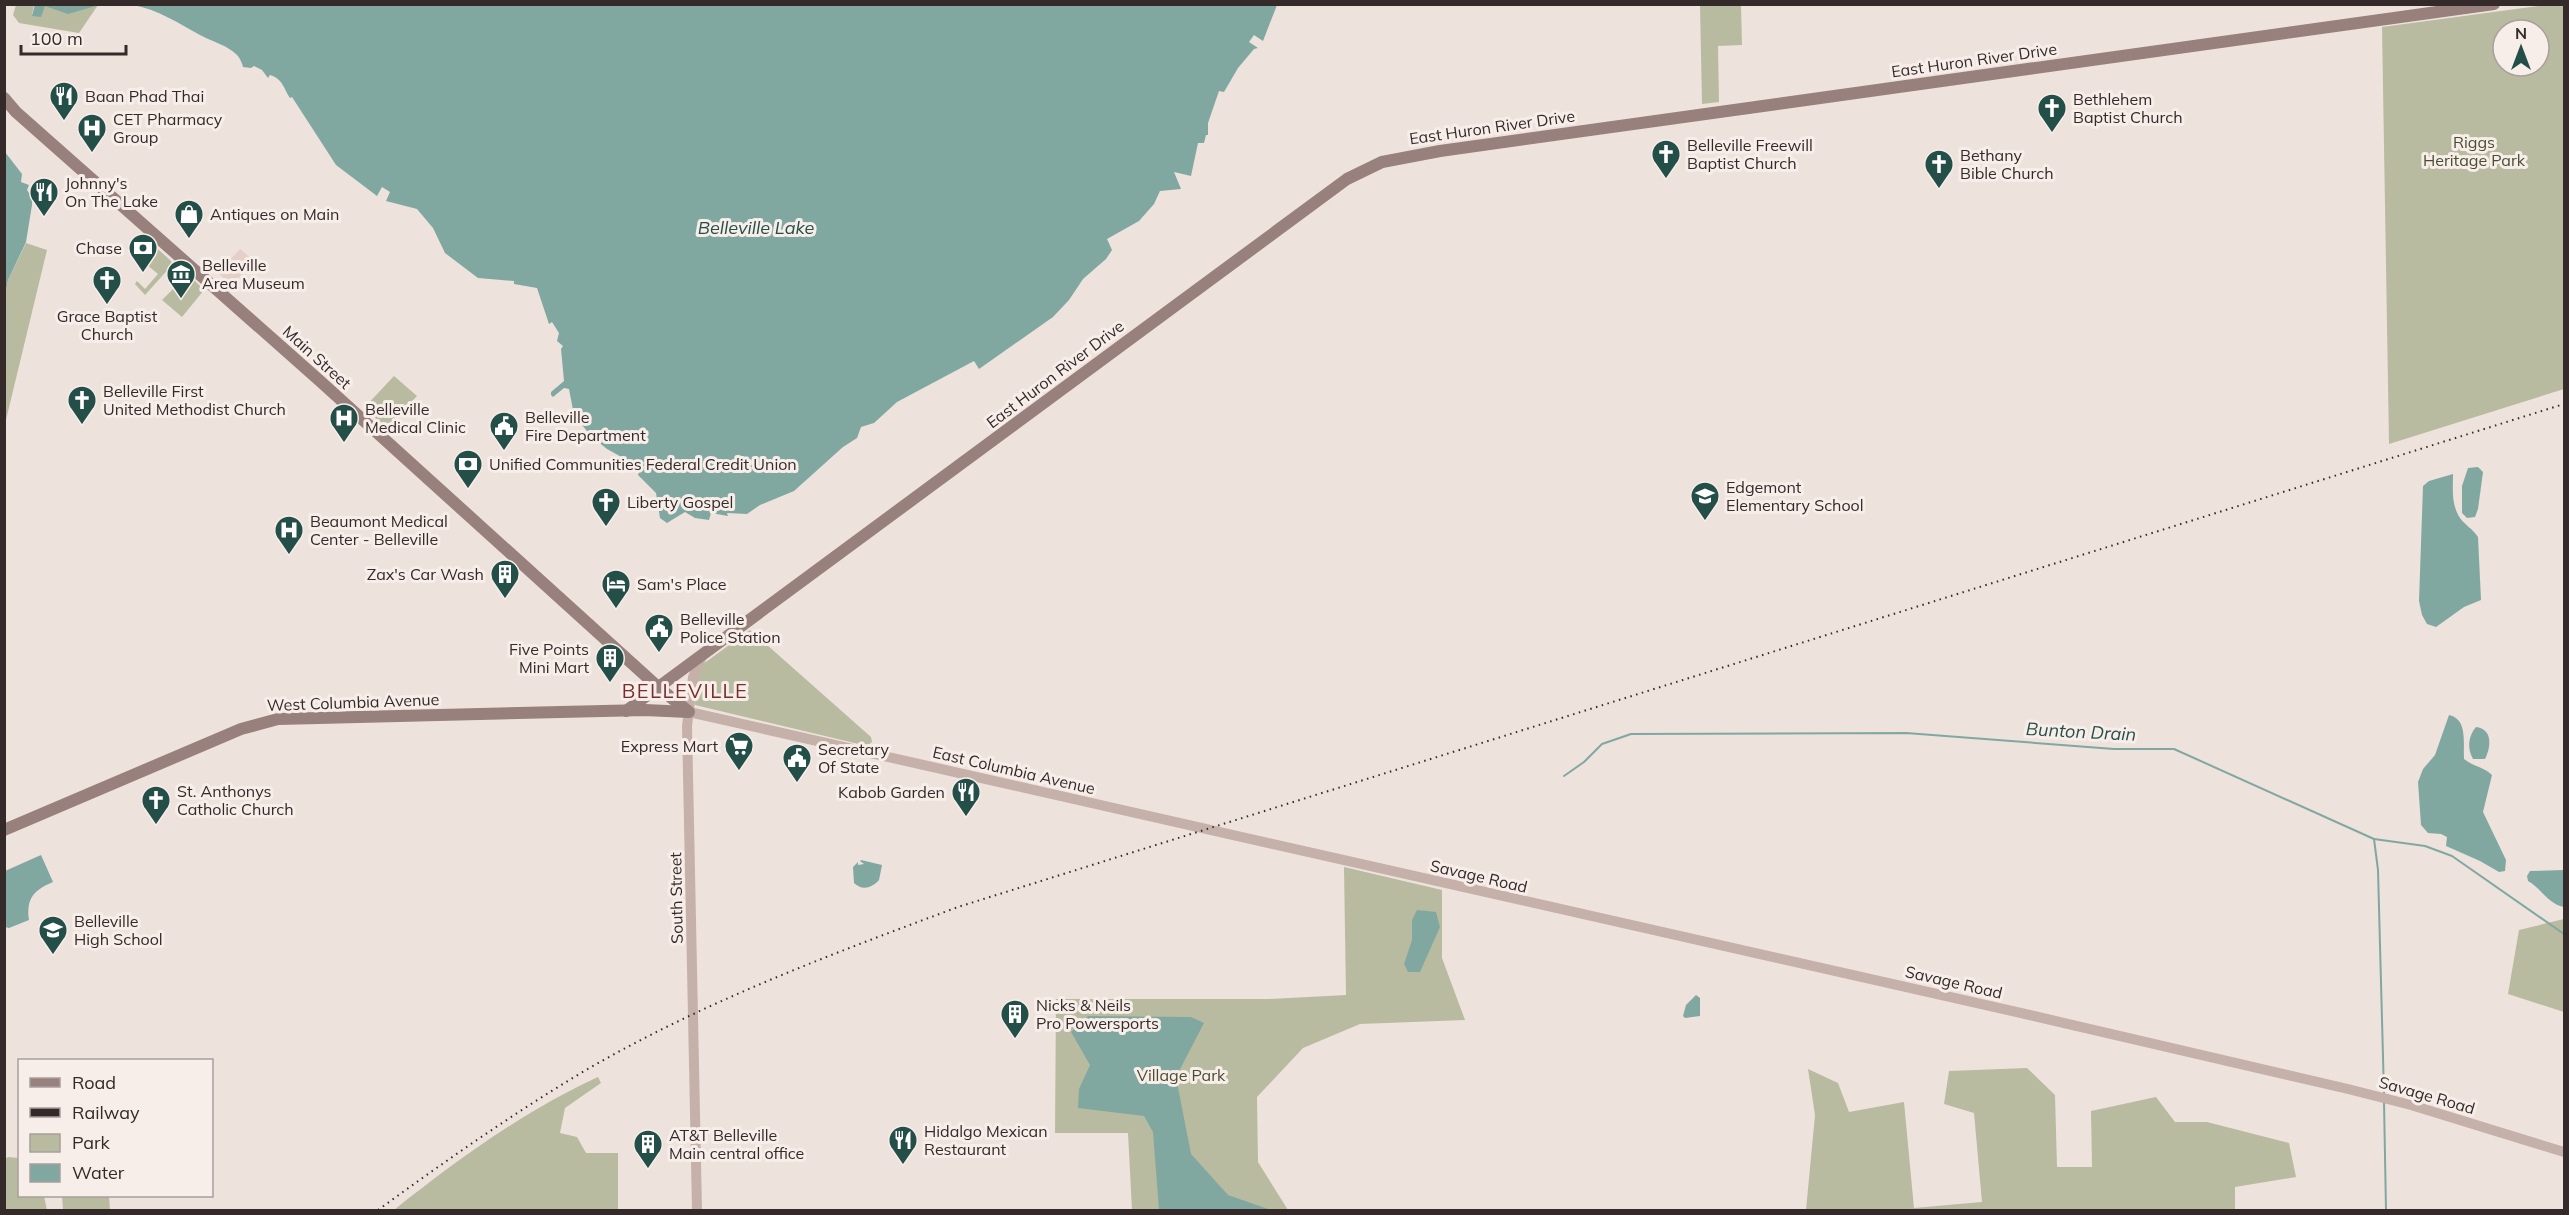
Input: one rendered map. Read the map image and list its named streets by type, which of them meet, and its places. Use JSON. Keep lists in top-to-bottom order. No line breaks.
{"streets":{"main road":["East Huron River Drive","Main Street","West Columbia Avenue"],"street":["East Columbia Avenue","Savage Road","South Street"]},"crossings":[["East Huron River Drive","Main Street"],["East Huron River Drive","West Columbia Avenue"],["East Huron River Drive","South Street"],["Main Street","West Columbia Avenue"],["Main Street","East Columbia Avenue"],["Main Street","South Street"],["West Columbia Avenue","East Columbia Avenue"],["West Columbia Avenue","South Street"],["East Columbia Avenue","Savage Road"],["East Columbia Avenue","South Street"]],"districts":["BELLEVILLE"],"water":["Belleville Lake","Bunton Drain"],"parks":["Riggs Heritage Park","Village Park"],"places":{"restaurant":["Baan Phad Thai","Johnny's On The Lake","Kabob Garden","Hidalgo Mexican Restaurant"],"church":["Bethlehem Baptist Church","Belleville Freewill Baptist Church","Bethany Bible Church","Grace Baptist Church","Belleville First United Methodist Church","Liberty Gospel","St. Anthonys Catholic Church"],"hospital":["CET Pharmacy Group","Belleville Medical Clinic","Beaumont Medical Center - Belleville"],"shop":["Antiques on Main"],"bank":["Chase","Unified Communities Federal Credit Union"],"museum":["Belleville Area Museum"],"public building":["Belleville Fire Department","Belleville Police Station","Secretary Of State"],"school or university":["Edgemont Elementary School","Belleville High School"],"building":["Zax's Car Wash","Five Points Mini Mart","Nicks & Neils Pro Powersports","AT&T Belleville Main central office"],"hotel":["Sam's Place"],"supermarket":["Express Mart"]},"legend":["Road","Railway","Park","Water"],"scale_bar":"100 m","north":"top"}
